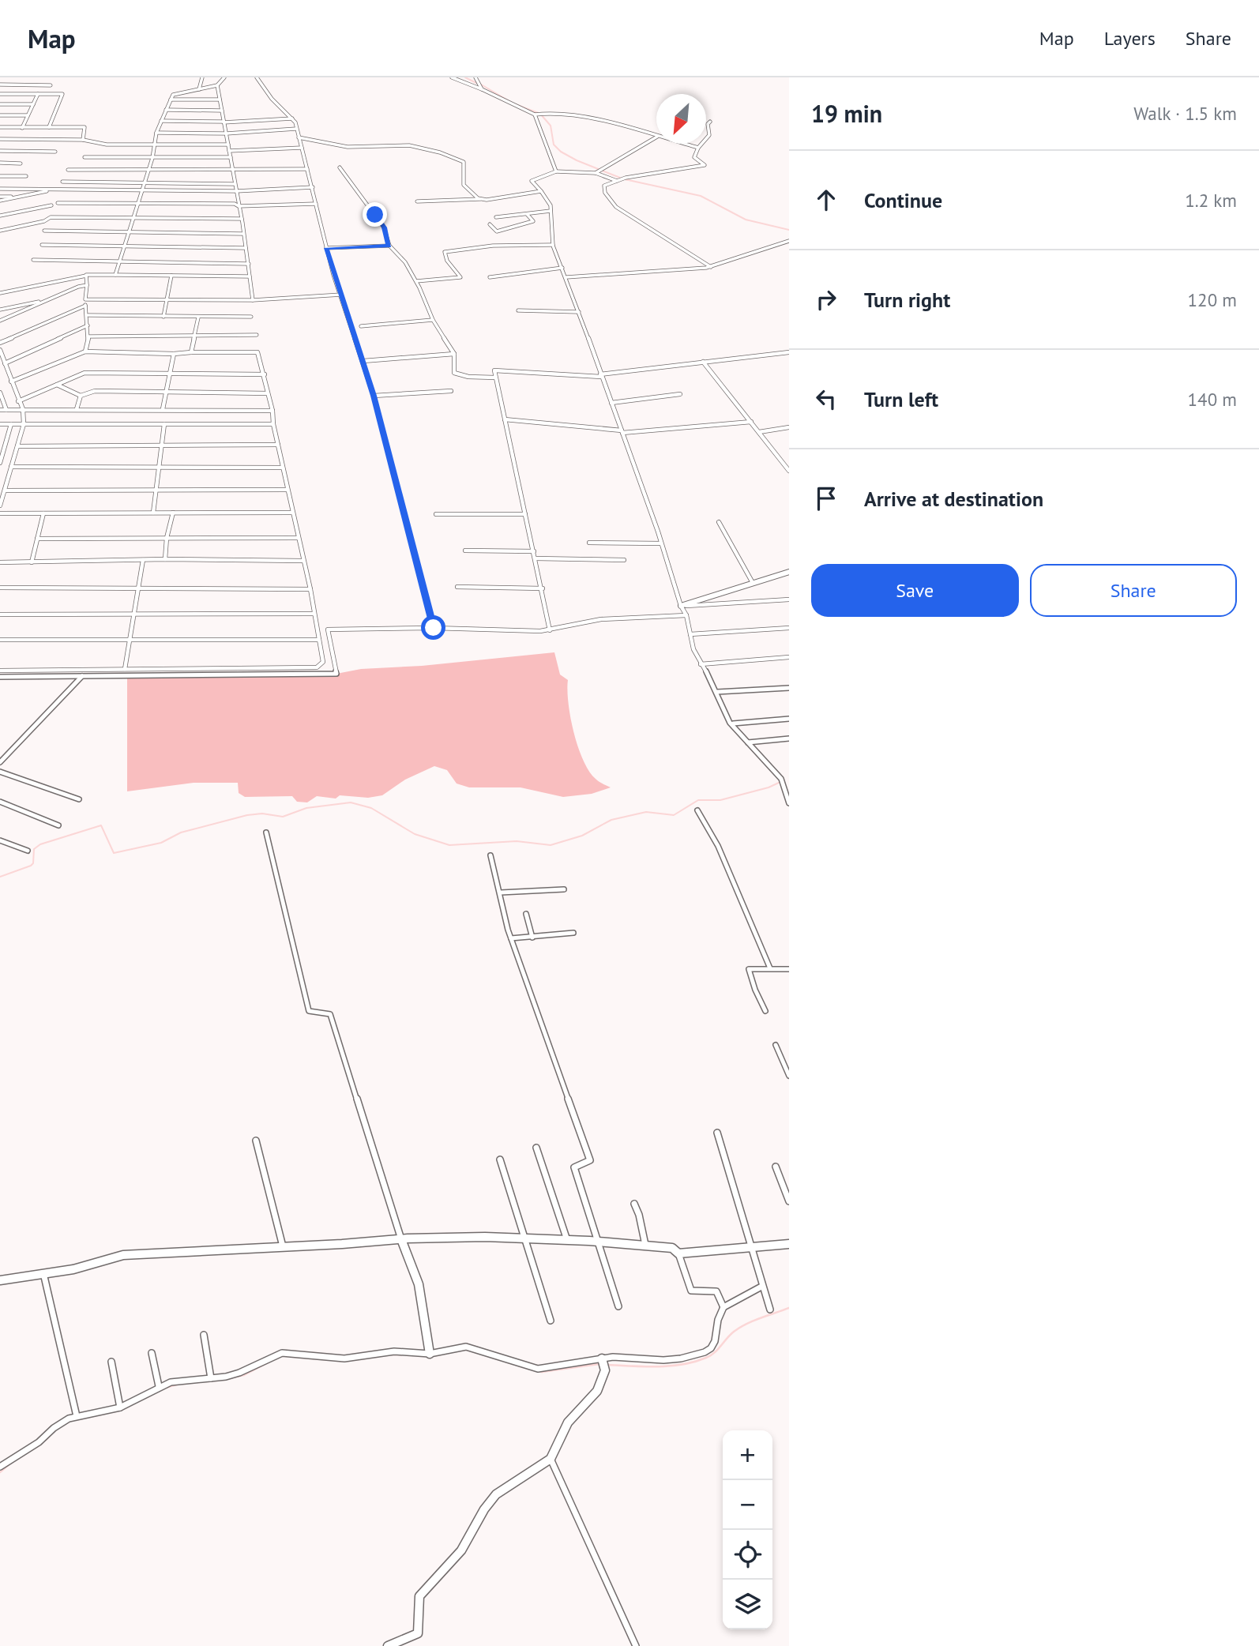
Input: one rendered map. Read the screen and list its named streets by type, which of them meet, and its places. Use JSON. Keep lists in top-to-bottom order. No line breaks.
{"north":"bottom left","page":{"header":"Map","nav":["Map","Layers","Share"],"heading":["19 min","Walk · 1.5 km"],"list":[["Continue","1.2 km"],["Turn right","120 m"],["Turn left","140 m"],"Arrive at destination"],"buttons":["Save","Share"],"map_buttons":["+","−"]}}
